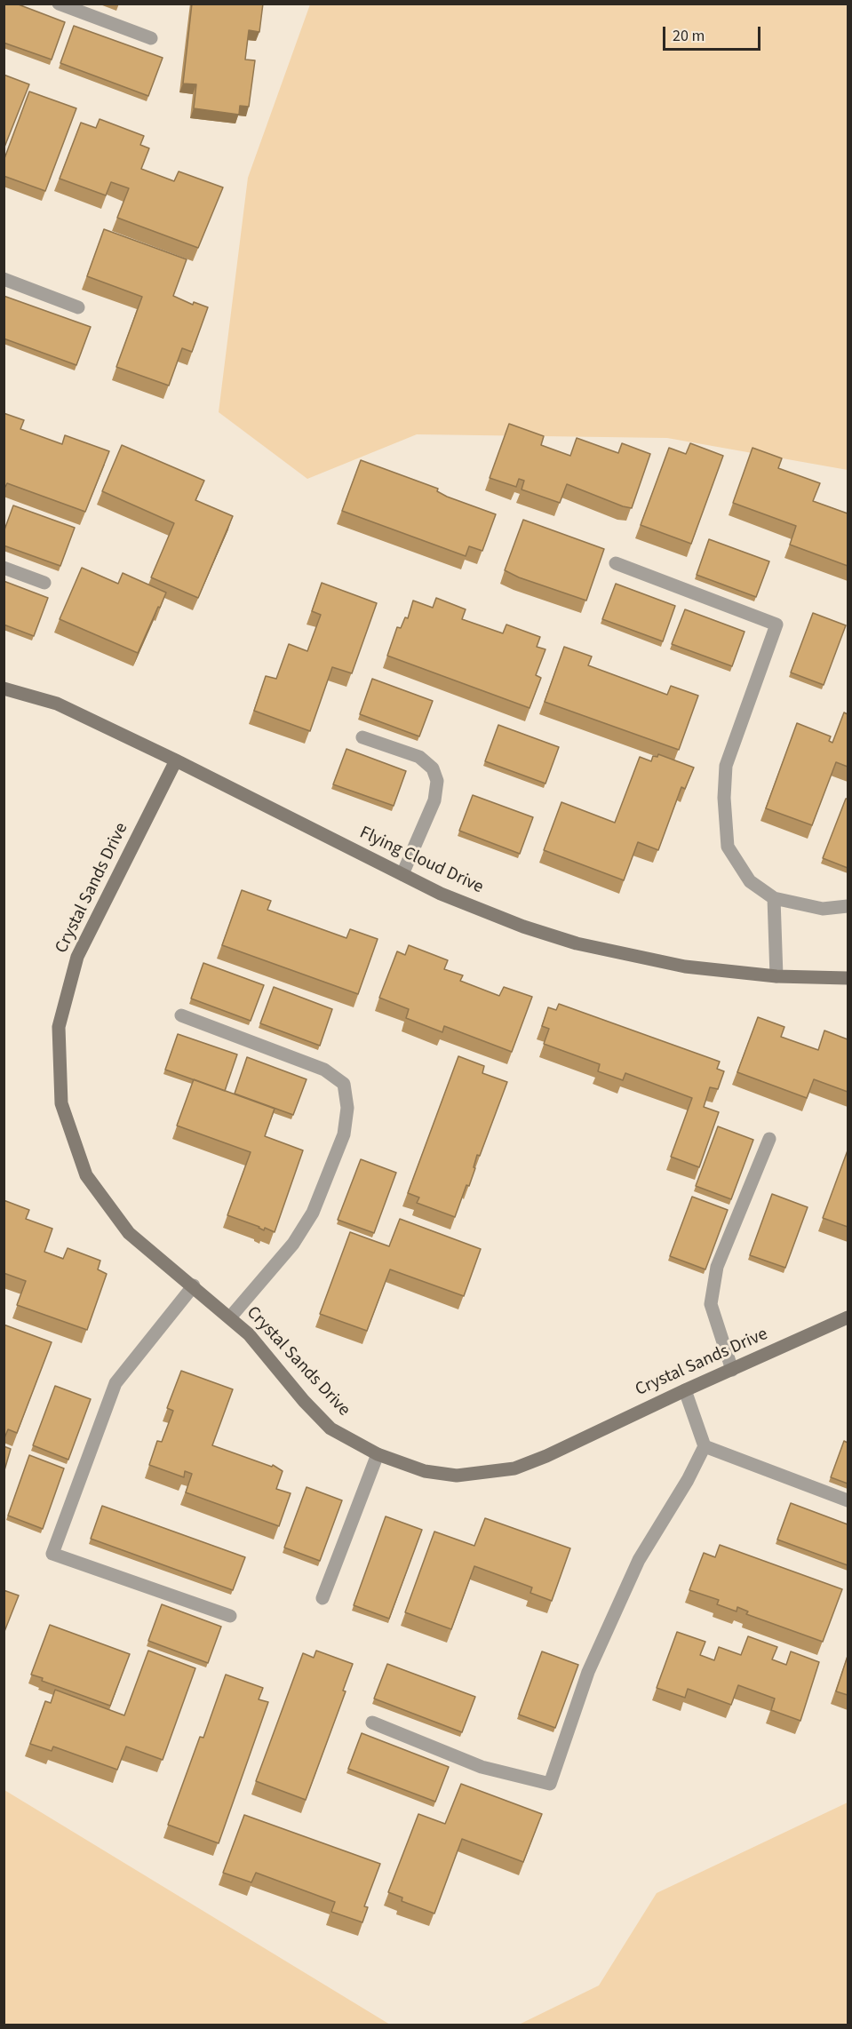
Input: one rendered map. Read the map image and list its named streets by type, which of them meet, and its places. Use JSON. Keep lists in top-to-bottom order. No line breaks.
{"streets":{"street":["Flying Cloud Drive","Crystal Sands Drive"]},"crossings":[["Flying Cloud Drive","Crystal Sands Drive"]],"scale_bar":"20 m"}
